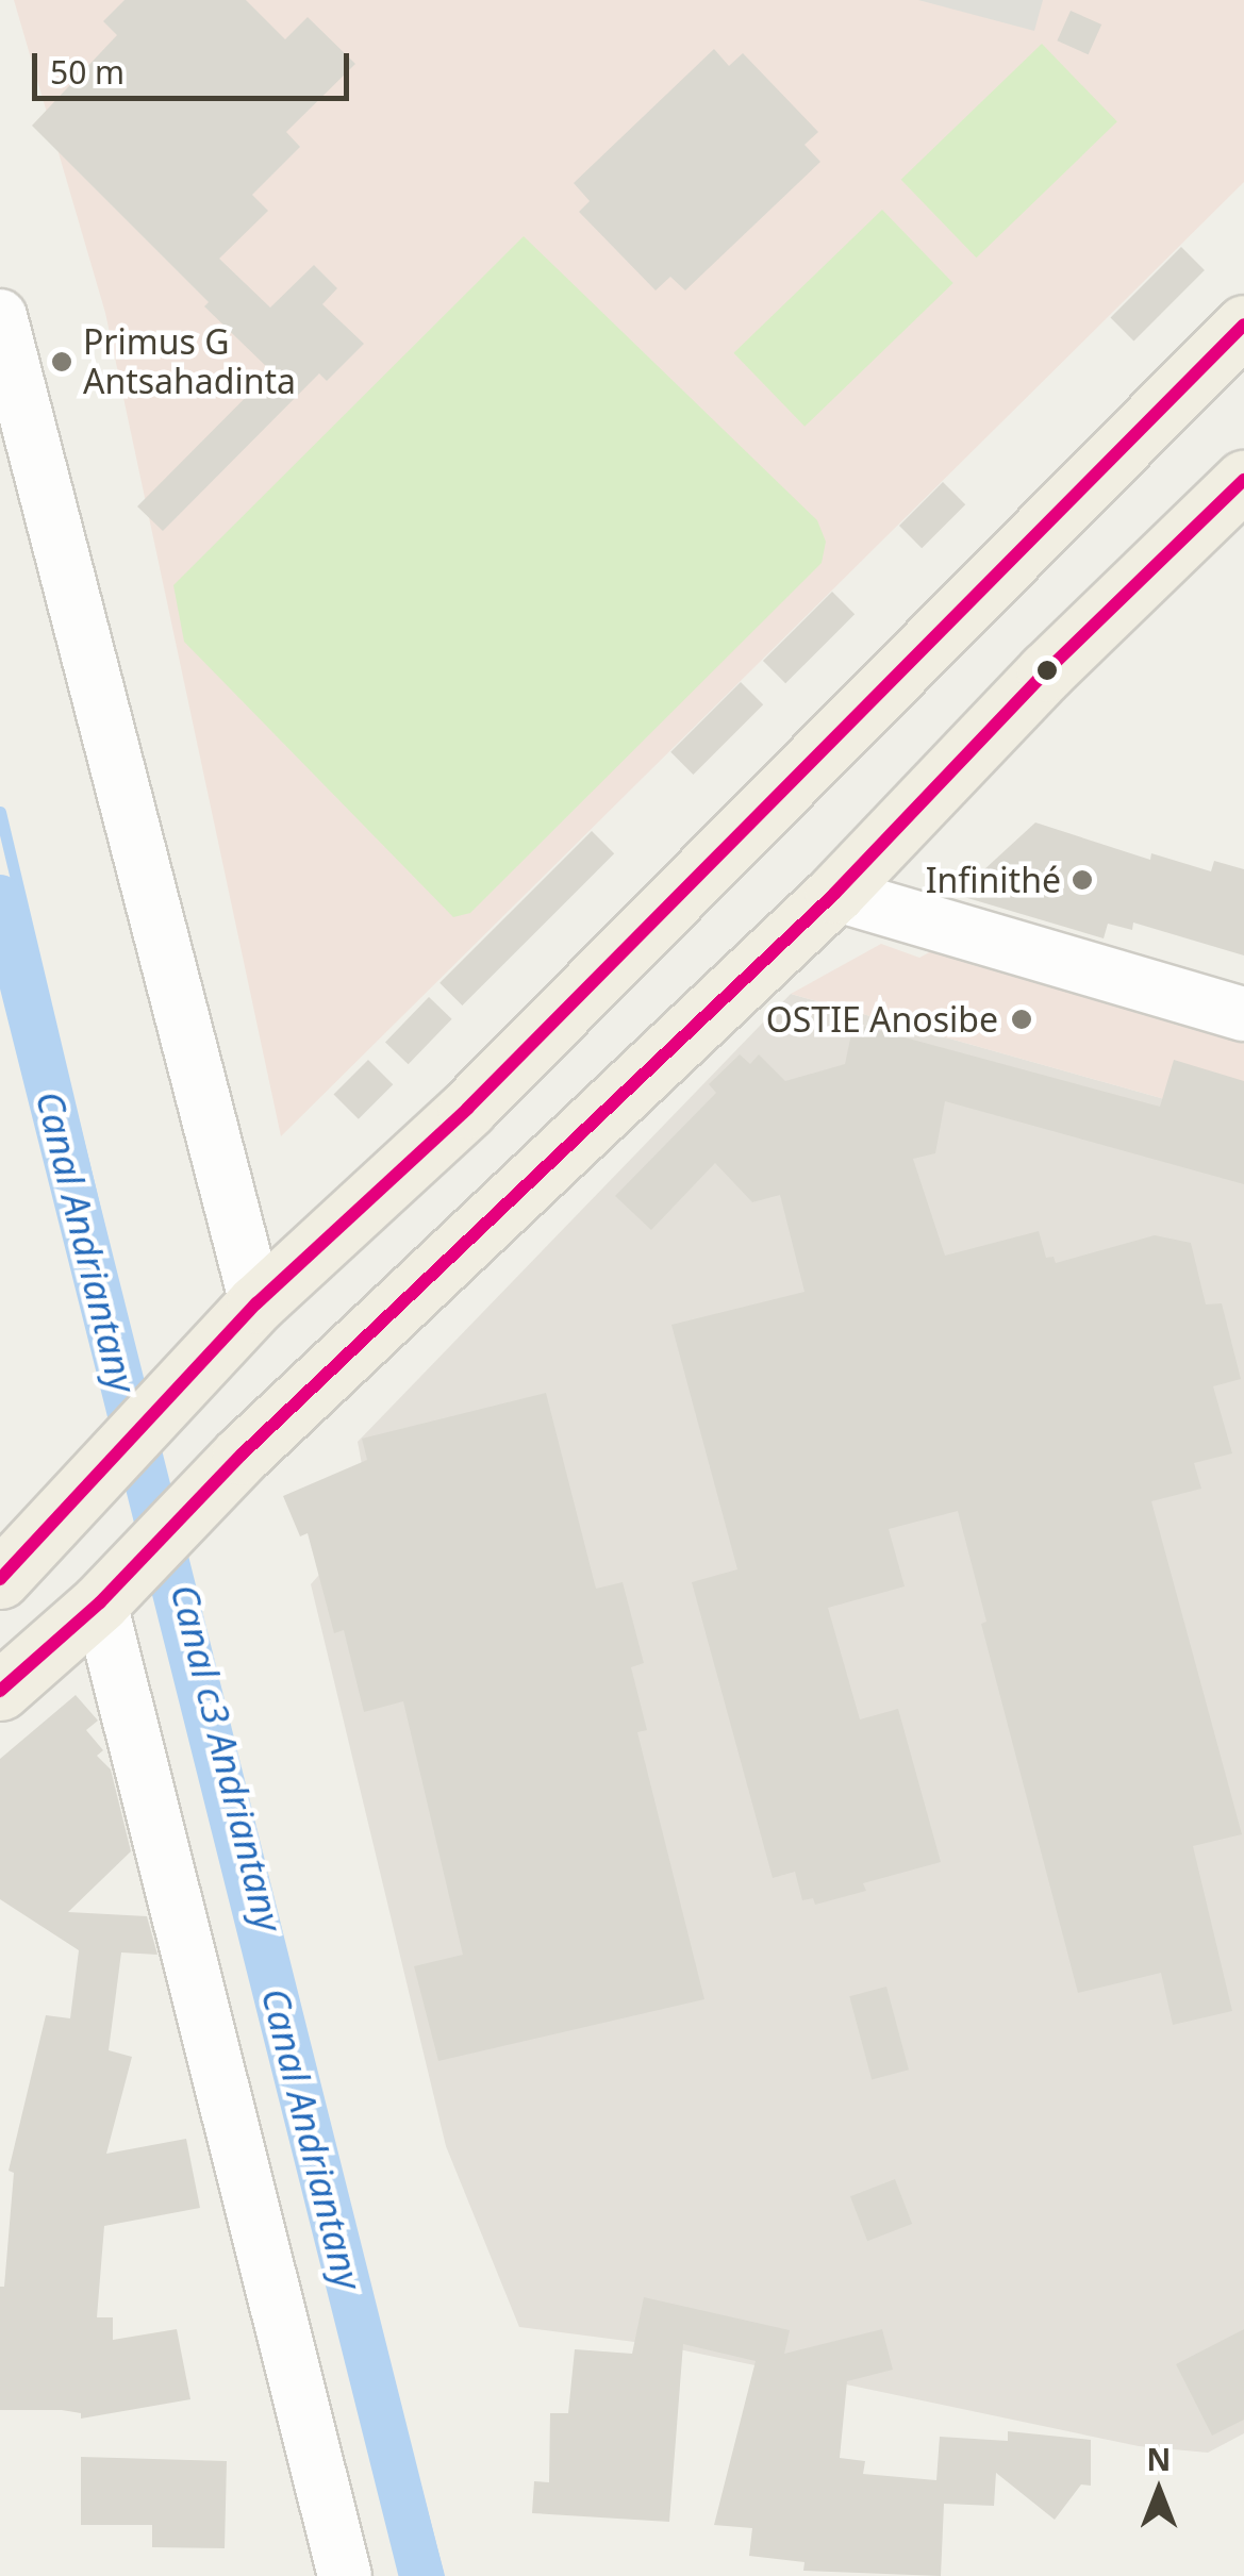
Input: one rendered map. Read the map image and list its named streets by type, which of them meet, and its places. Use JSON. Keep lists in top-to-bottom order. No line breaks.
{"water":["Canal Andriantany","Canal c3 Andriantany"],"places":["Primus G Antsahadinta","Infinithé","OSTIE Anosibe"],"scale_bar":"50 m","north":"top"}
